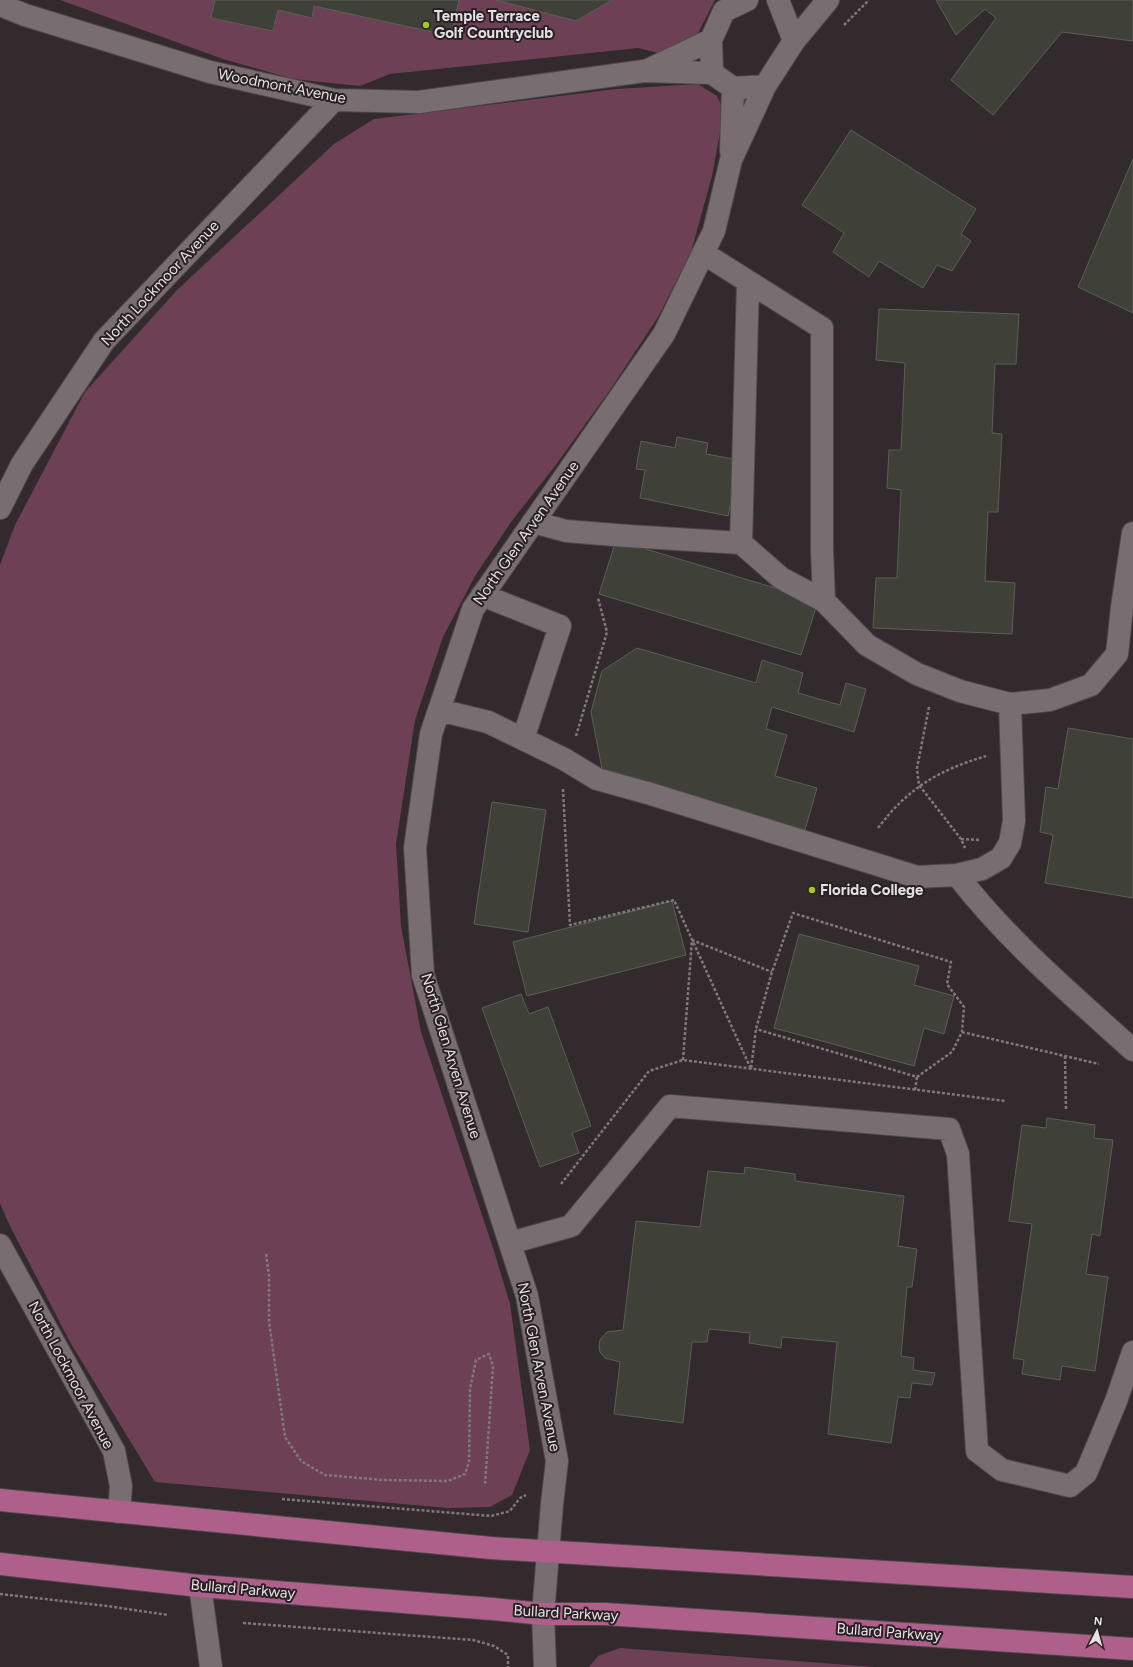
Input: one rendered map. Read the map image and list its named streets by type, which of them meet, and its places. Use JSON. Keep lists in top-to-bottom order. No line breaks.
{"streets":{"main road":["Bullard Parkway"],"street":["Woodmont Avenue","North Lockmoor Avenue","North Glen Arven Avenue"]},"crossings":[["Woodmont Avenue","North Lockmoor Avenue"],["North Glen Arven Avenue","Bullard Parkway"]],"places":["Temple Terrace Golf Countryclub","Florida College"],"north":"top"}
